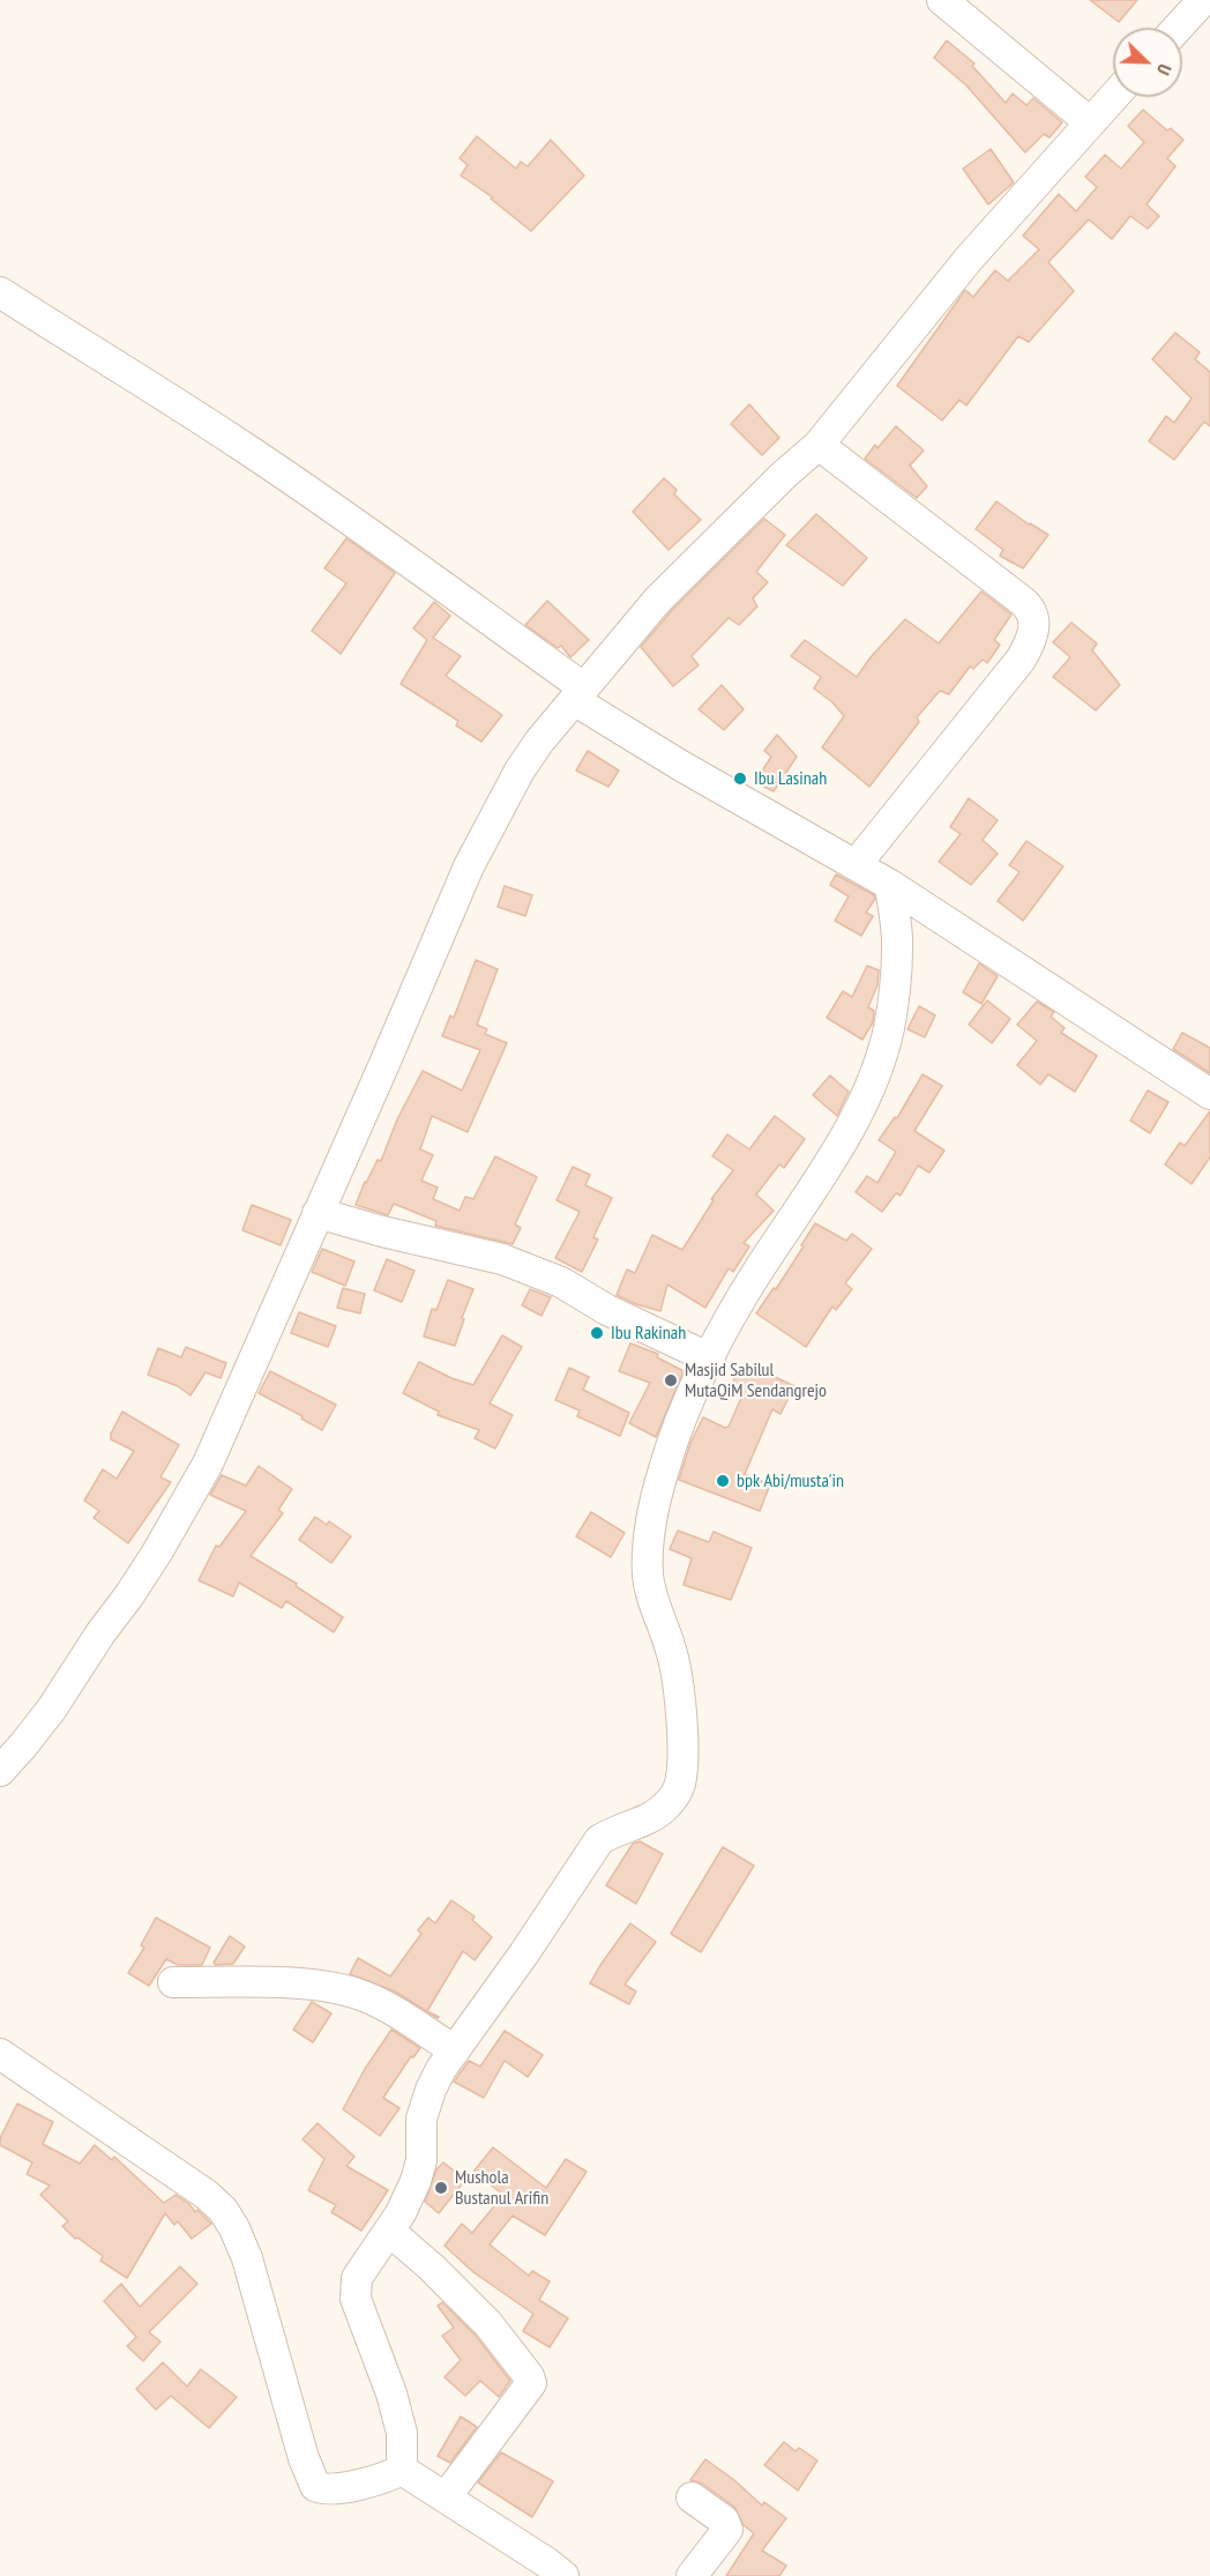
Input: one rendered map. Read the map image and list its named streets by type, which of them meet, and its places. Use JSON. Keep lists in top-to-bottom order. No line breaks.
{"places":["Ibu Lasinah","Ibu Rakinah","Masjid Sabilul MutaQiM Sendangrejo","bpk Abi/musta'in","Mushola Bustanul Arifin"],"north":"bottom right"}
